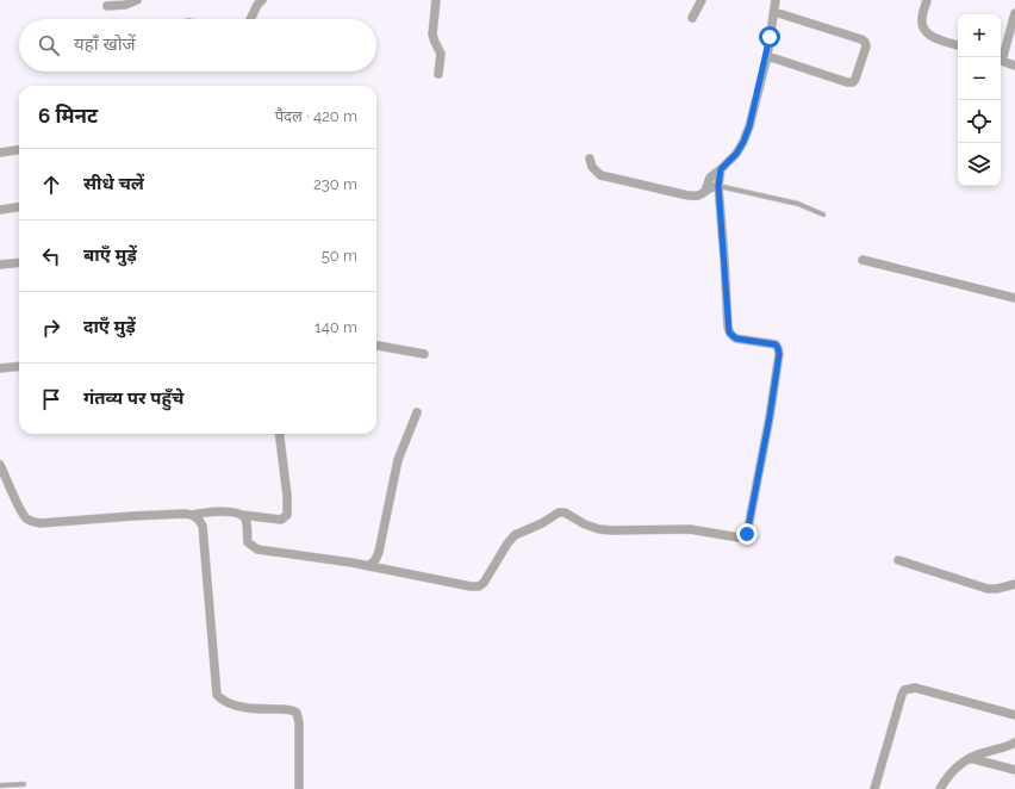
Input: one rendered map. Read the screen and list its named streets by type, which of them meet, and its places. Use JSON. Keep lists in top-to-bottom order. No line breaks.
{"page":{"map_buttons":["+","−"],"search":"यहाँ खोजें","heading":["6 मिनट","पैदल · 420 m"],"list":[["सीधे चलें","230 m"],["बाएँ मुड़ें","50 m"],["दाएँ मुड़ें","140 m"],"गंतव्य पर पहुँचे"]}}
